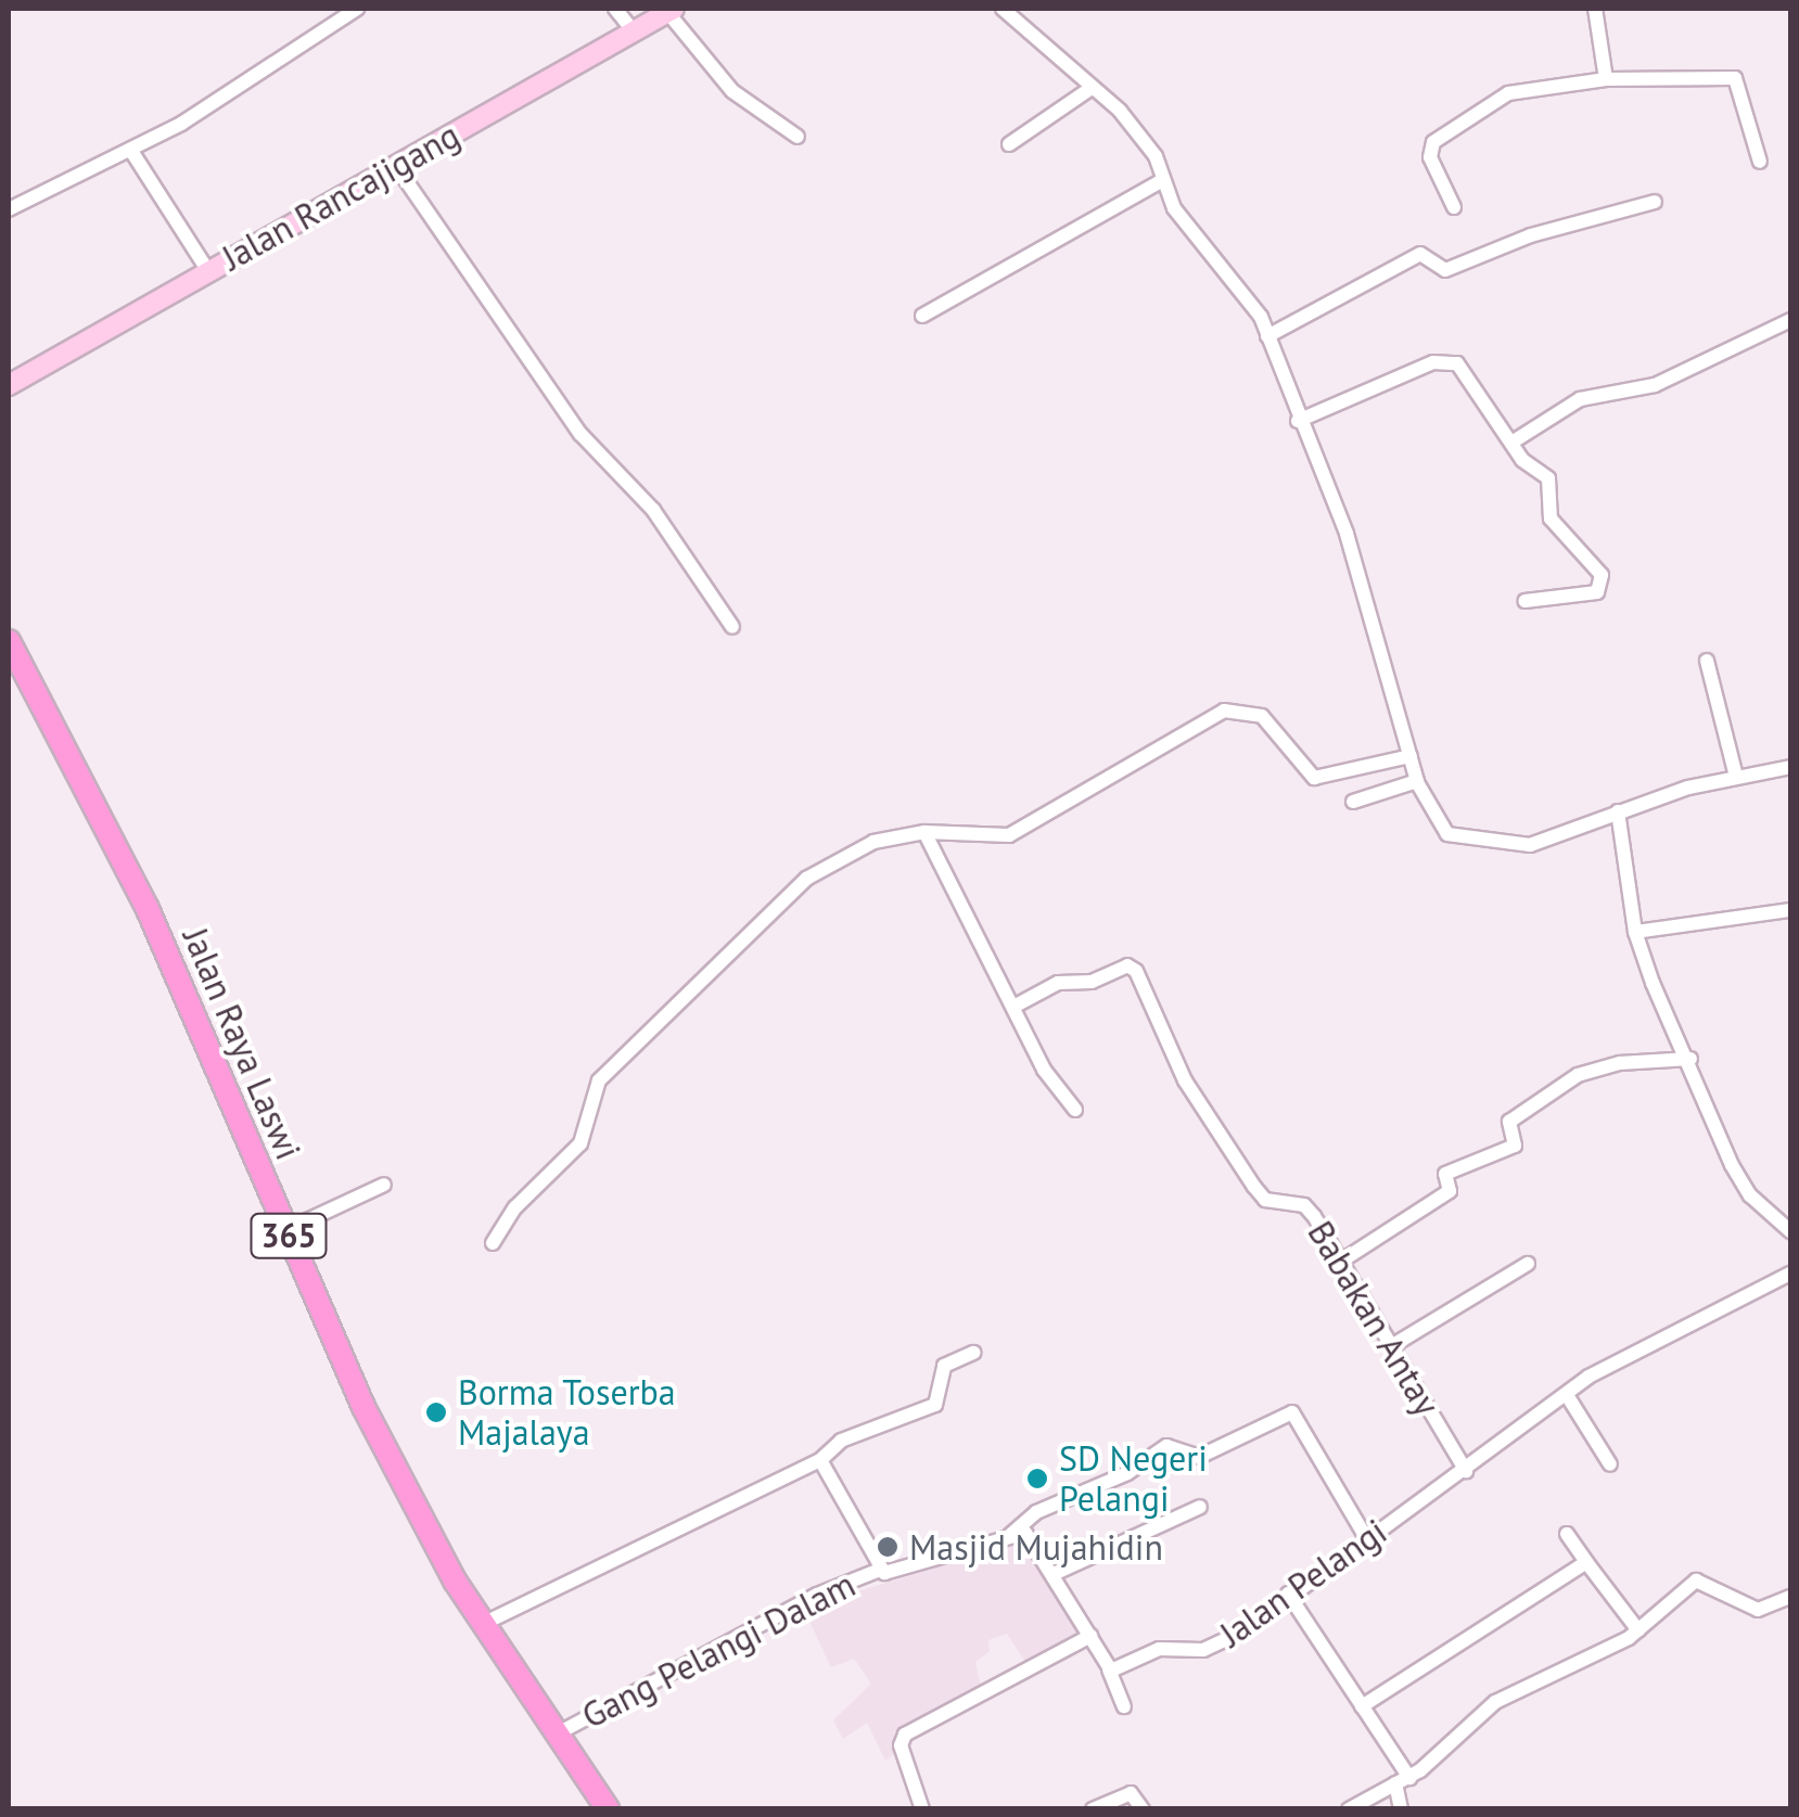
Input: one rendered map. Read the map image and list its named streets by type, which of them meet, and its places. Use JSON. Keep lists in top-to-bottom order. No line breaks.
{"streets":{"main road":["Jalan Rancajigang","Jalan Raya Laswi","365"],"street":["Babakan Antay","Jalan Pelangi","Gang Pelangi Dalam"]},"crossings":[["Jalan Raya Laswi","Gang Pelangi Dalam"],["Babakan Antay","Jalan Pelangi"]],"places":["Borma Toserba Majalaya","SD Negeri Pelangi","Masjid Mujahidin"]}
